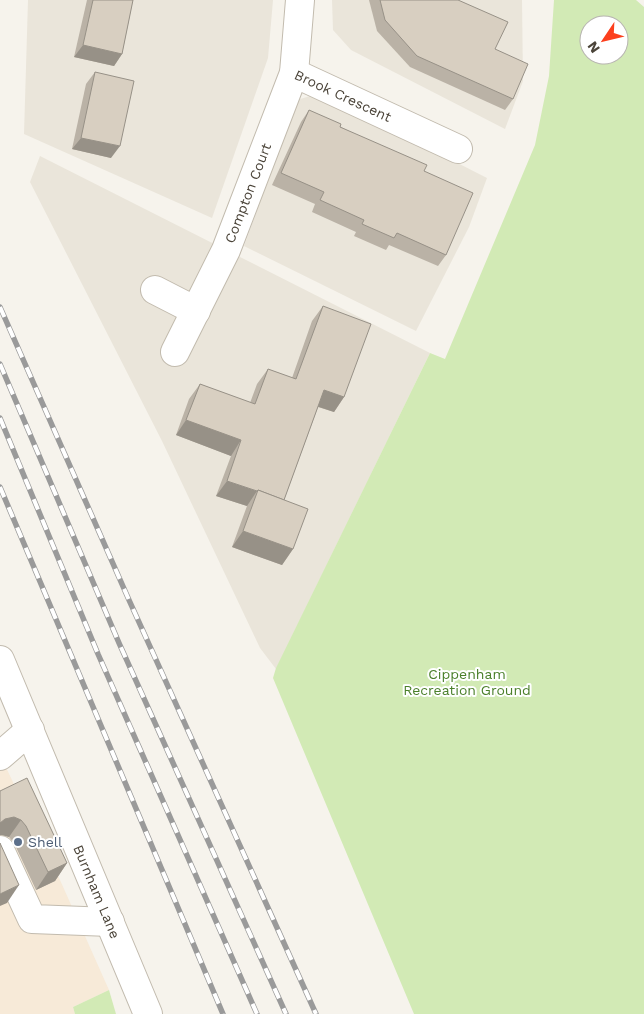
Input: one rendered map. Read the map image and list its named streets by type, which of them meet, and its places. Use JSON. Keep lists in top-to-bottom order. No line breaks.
{"streets":{"street":["Brook Crescent","Compton Court","Burnham Lane"]},"crossings":[["Brook Crescent","Compton Court"]],"parks":["Cippenham Recreation Ground"],"places":["Shell"],"north":"bottom left"}
